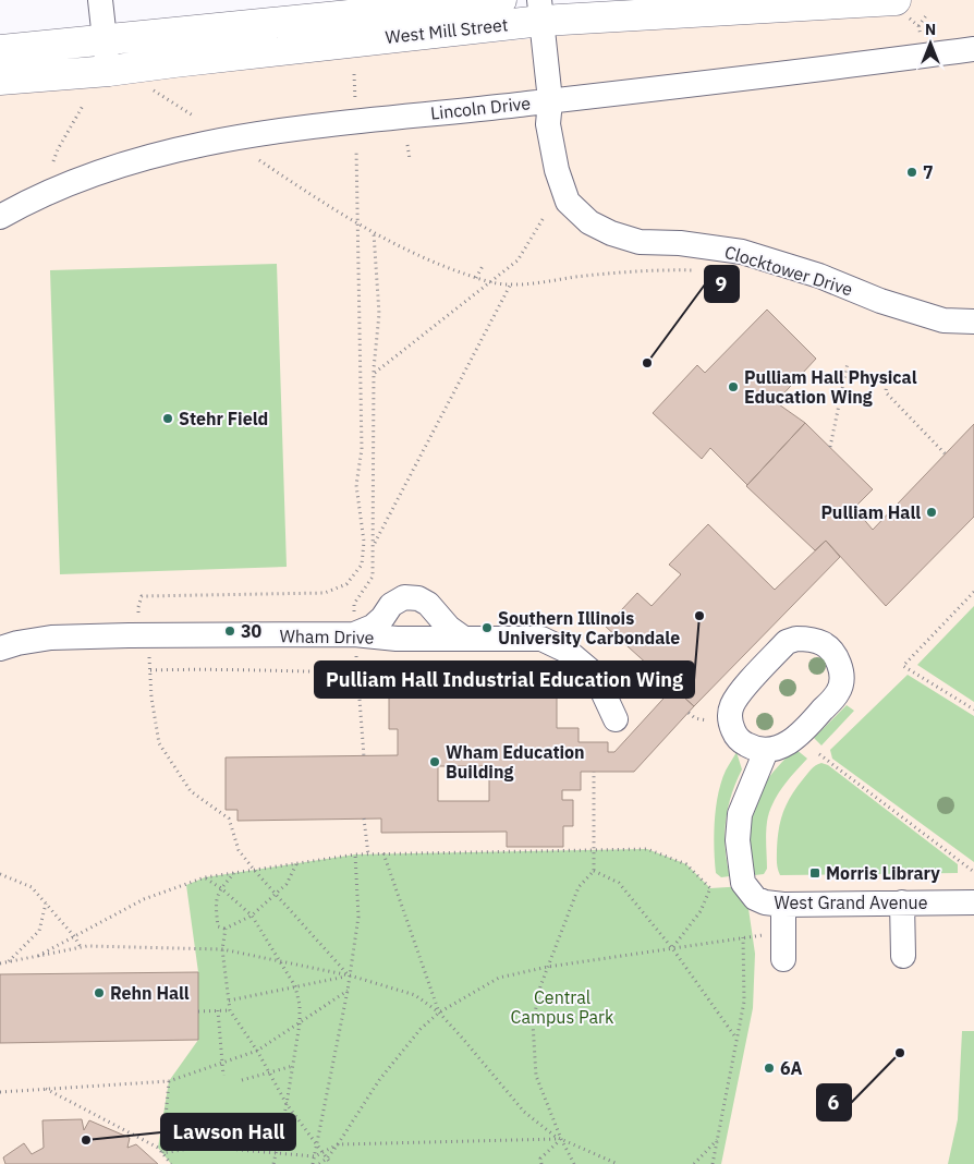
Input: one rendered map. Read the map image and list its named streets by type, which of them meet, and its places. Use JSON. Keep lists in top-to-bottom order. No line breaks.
{"streets":{"main road":["West Mill Street"],"street":["Lincoln Drive","Clocktower Drive","Wham Drive","West Grand Avenue"]},"crossings":[["West Mill Street","Clocktower Drive"],["Lincoln Drive","Clocktower Drive"]],"parks":["Central Campus Park"],"places":{"other":["7","9","Pulliam Hall Physical Education Wing","Stehr Field","Pulliam Hall","Pulliam Hall Industrial Education Wing","Southern Illinois University Carbondale","30","Wham Education Building","Rehn Hall","6","6A","Lawson Hall"],"transit":["Morris Library"]},"north":"top"}
